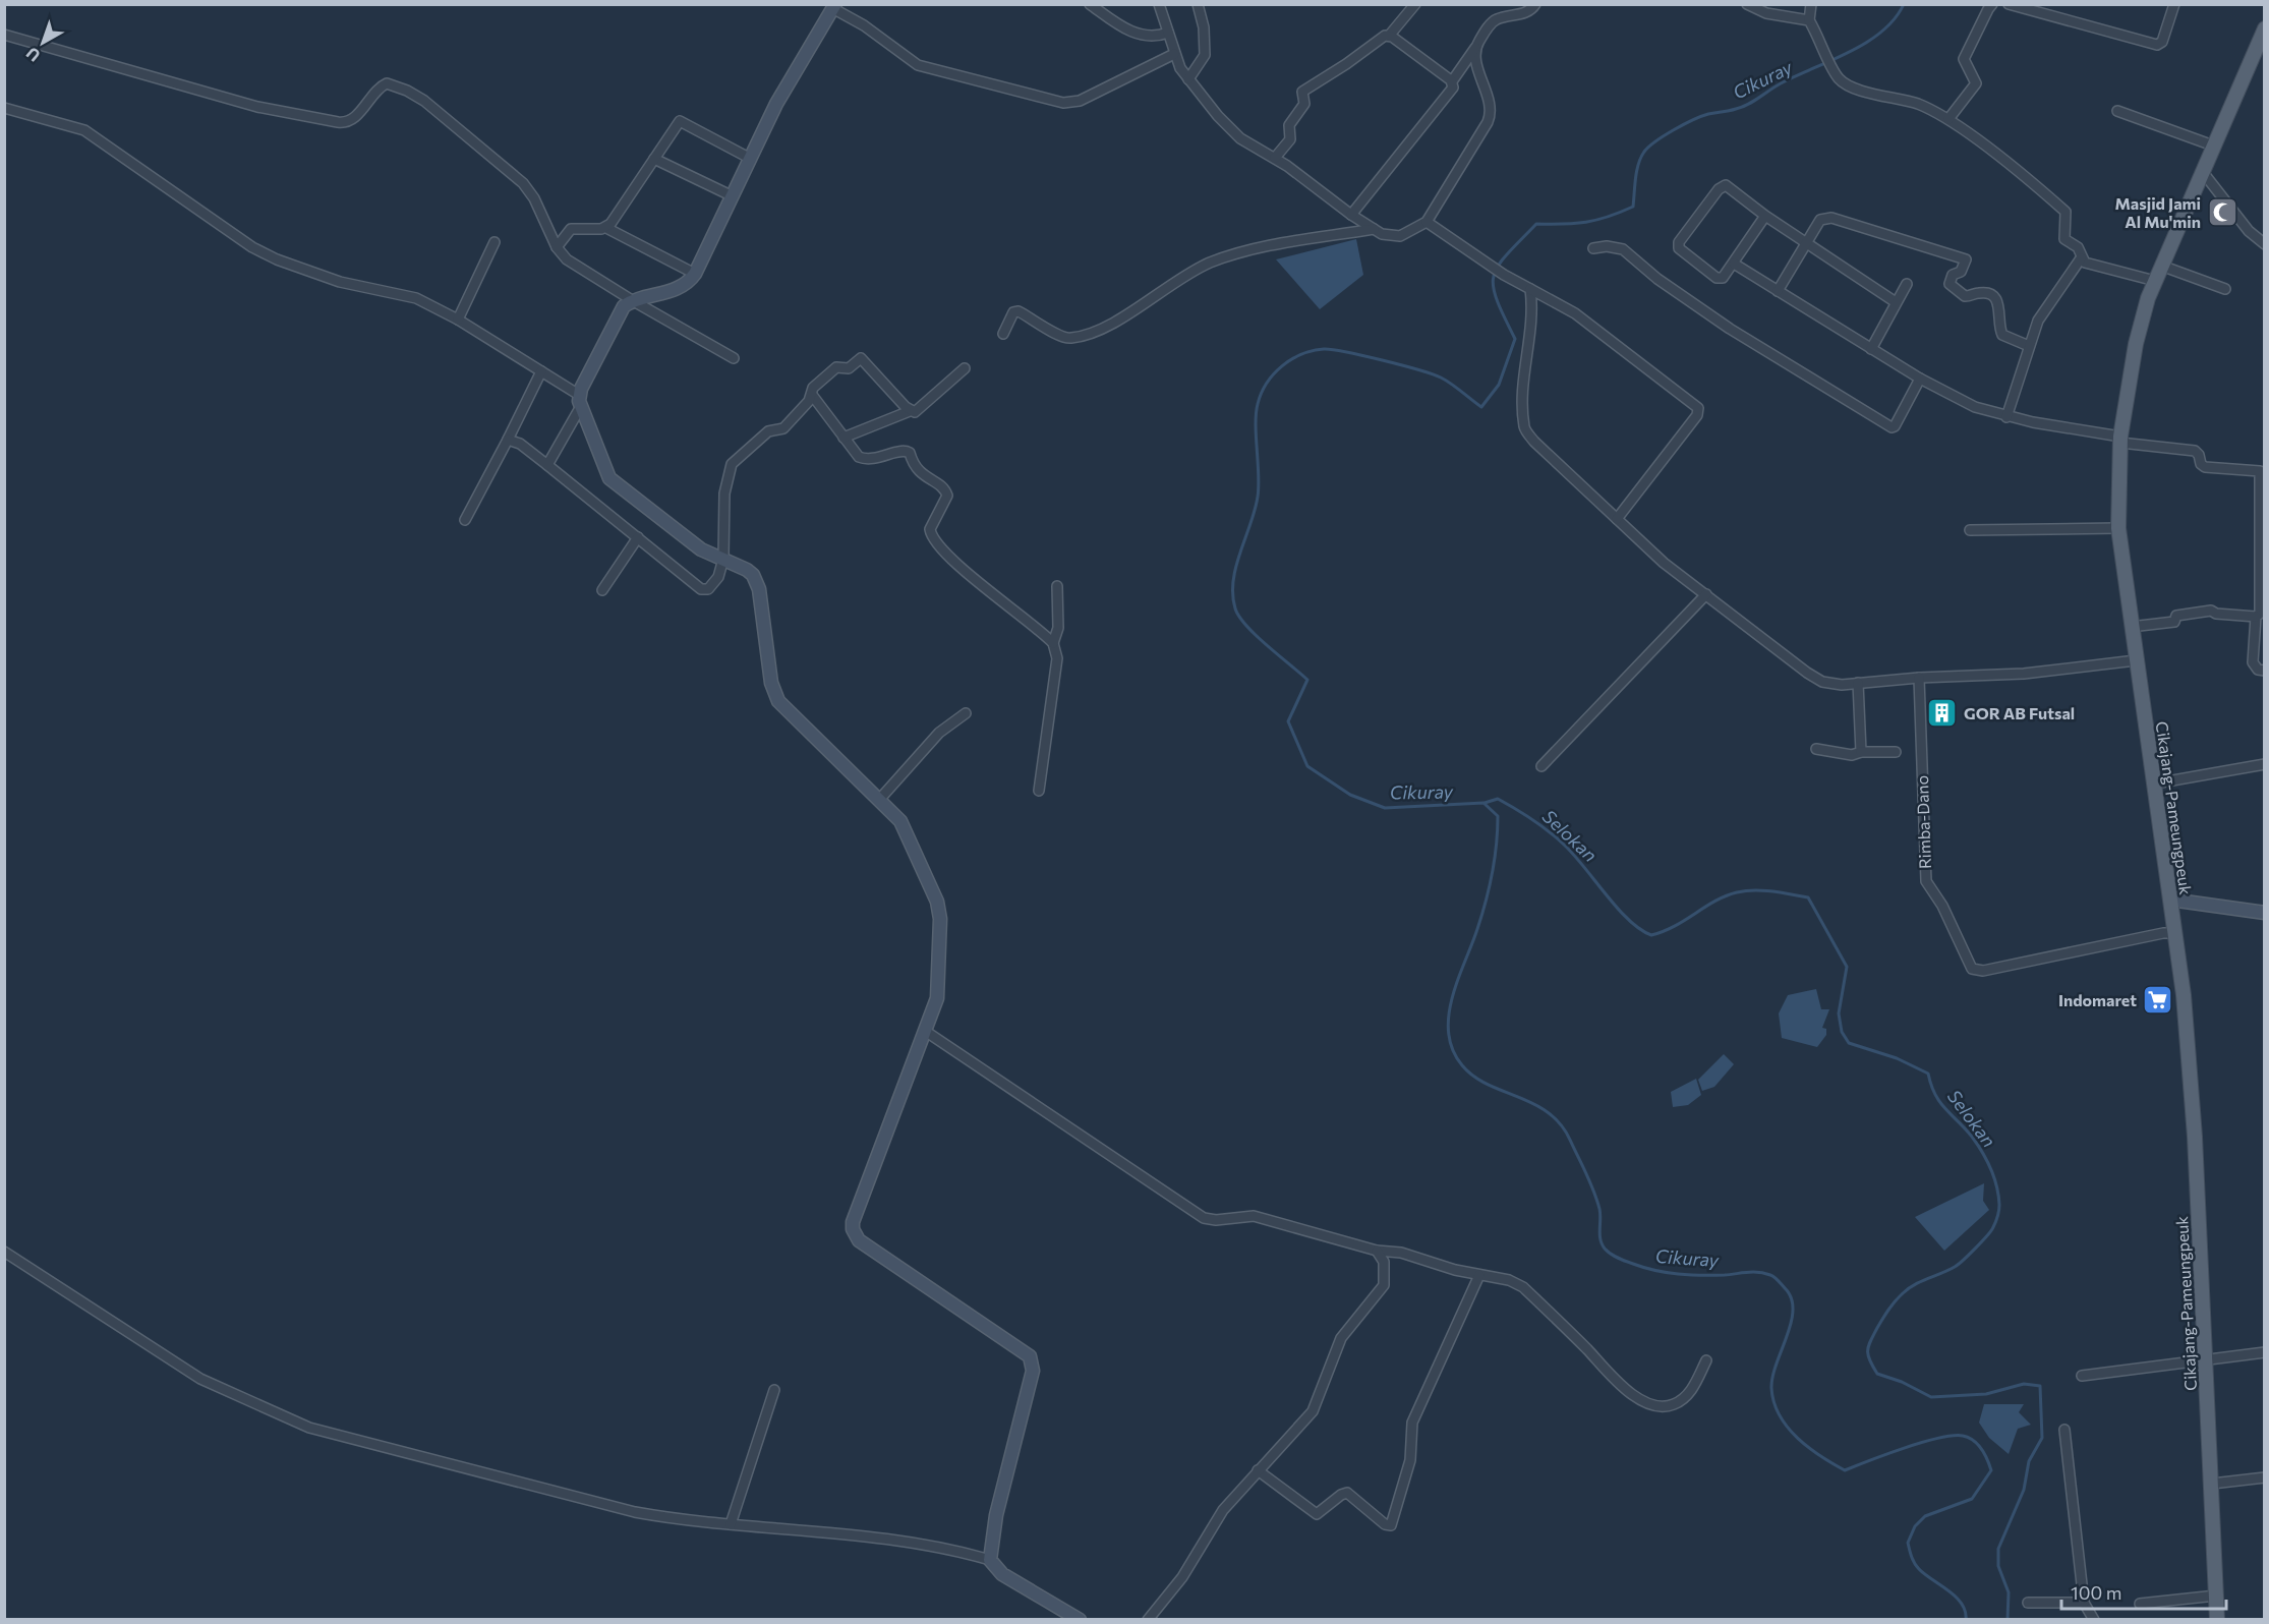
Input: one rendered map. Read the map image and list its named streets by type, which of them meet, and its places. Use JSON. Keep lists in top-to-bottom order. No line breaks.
{"streets":{"main road":["Cikajang-Pameungpeuk"],"street":["Rimba-Dano"]},"crossings":[["Cikajang-Pameungpeuk","Rimba-Dano"]],"water":["Cikuray","Selokan"],"places":{"mosque":["Masjid Jami Al Mu'min"],"building":["GOR AB Futsal"],"supermarket":["Indomaret"]},"scale_bar":"100 m","north":"bottom left"}
